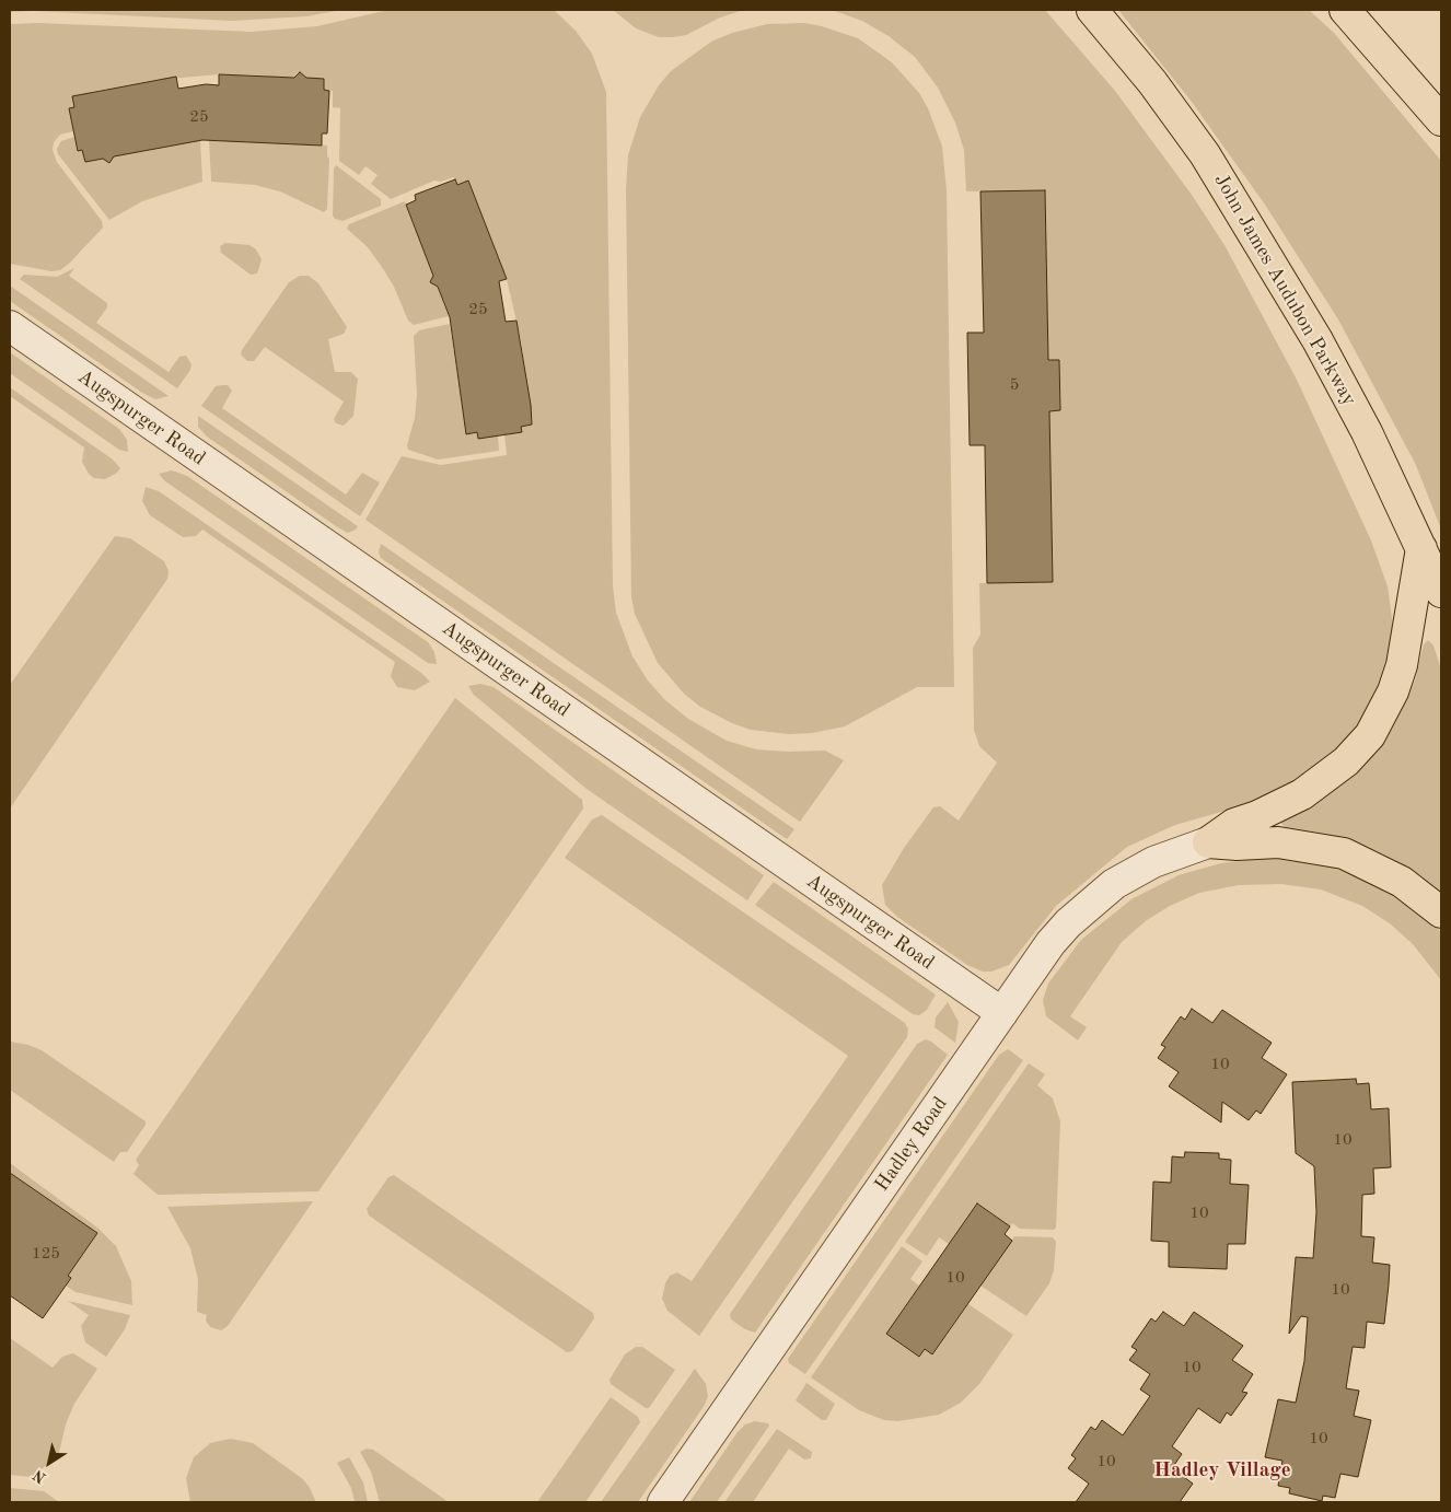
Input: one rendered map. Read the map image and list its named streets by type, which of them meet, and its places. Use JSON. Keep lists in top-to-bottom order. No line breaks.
{"streets":{"main road":["John James Audubon Parkway"],"street":["Augspurger Road","Hadley Road"]},"crossings":[["Augspurger Road","Hadley Road"]],"districts":["Hadley Village"],"house_numbers":["25","25","5","10","10","10","125","10","10","10","10","10"],"north":"bottom left"}
